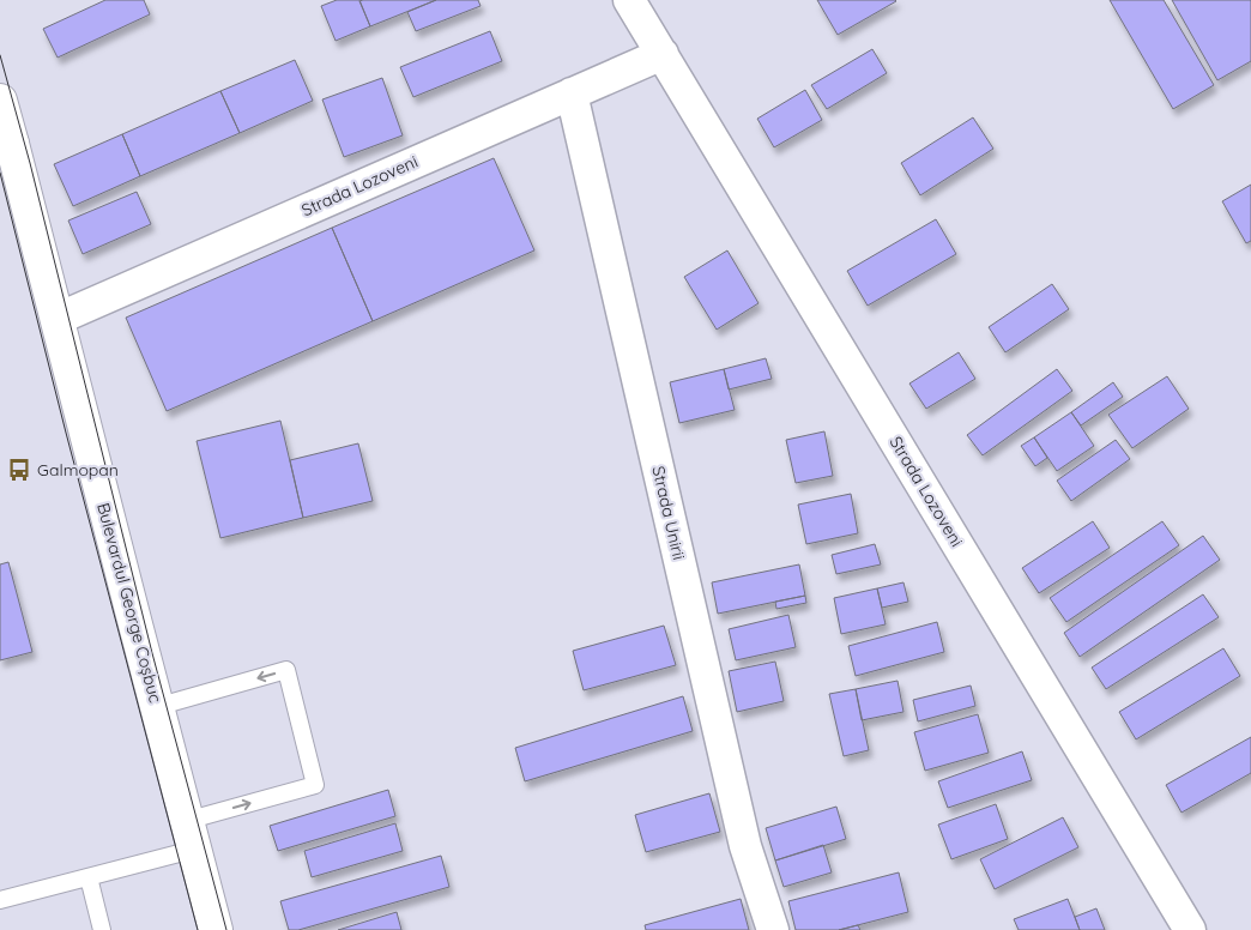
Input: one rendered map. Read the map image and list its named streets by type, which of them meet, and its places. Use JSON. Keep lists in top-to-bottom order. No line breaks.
{"streets":{"main road":["Bulevardul George Coșbuc"],"street":["Strada Lozoveni","Strada Unirii"]},"crossings":[["Strada Lozoveni","Strada Unirii"],["Strada Lozoveni","Bulevardul George Coșbuc"]],"places":{"bus stop":["Galmopan"]}}
